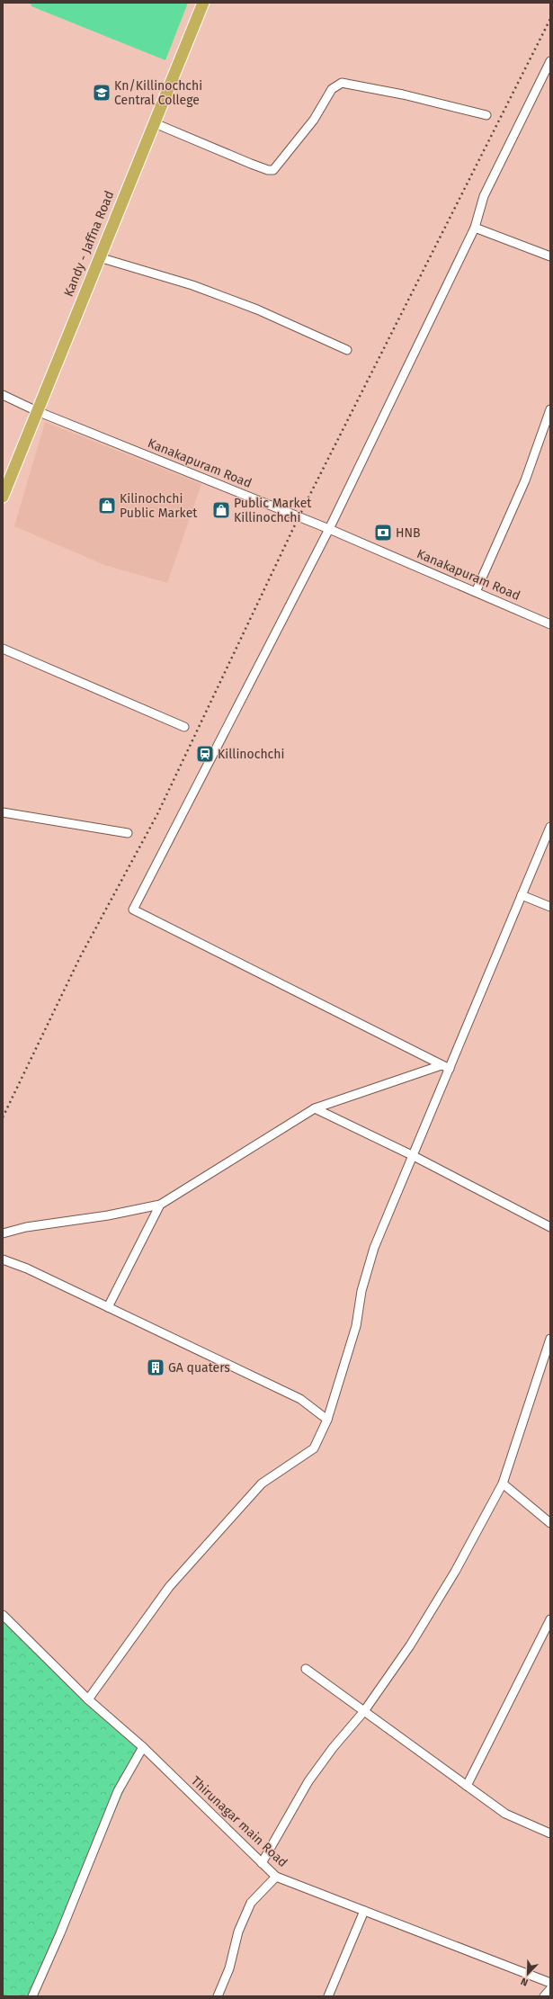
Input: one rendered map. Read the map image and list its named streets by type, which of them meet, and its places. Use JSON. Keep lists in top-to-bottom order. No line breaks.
{"streets":{"highway":["Kandy - Jaffna Road"],"street":["Kanakapuram Road","Thirunagar main Road"]},"crossings":[["Kandy - Jaffna Road","Kanakapuram Road"]],"places":{"school or university":["Kn/Killinochchi Central College"],"shop":["Kilinochchi Public Market","Public Market Killinochchi"],"bank":["HNB"],"station":["Killinochchi"],"building":["GA quaters"]},"north":"bottom left"}
